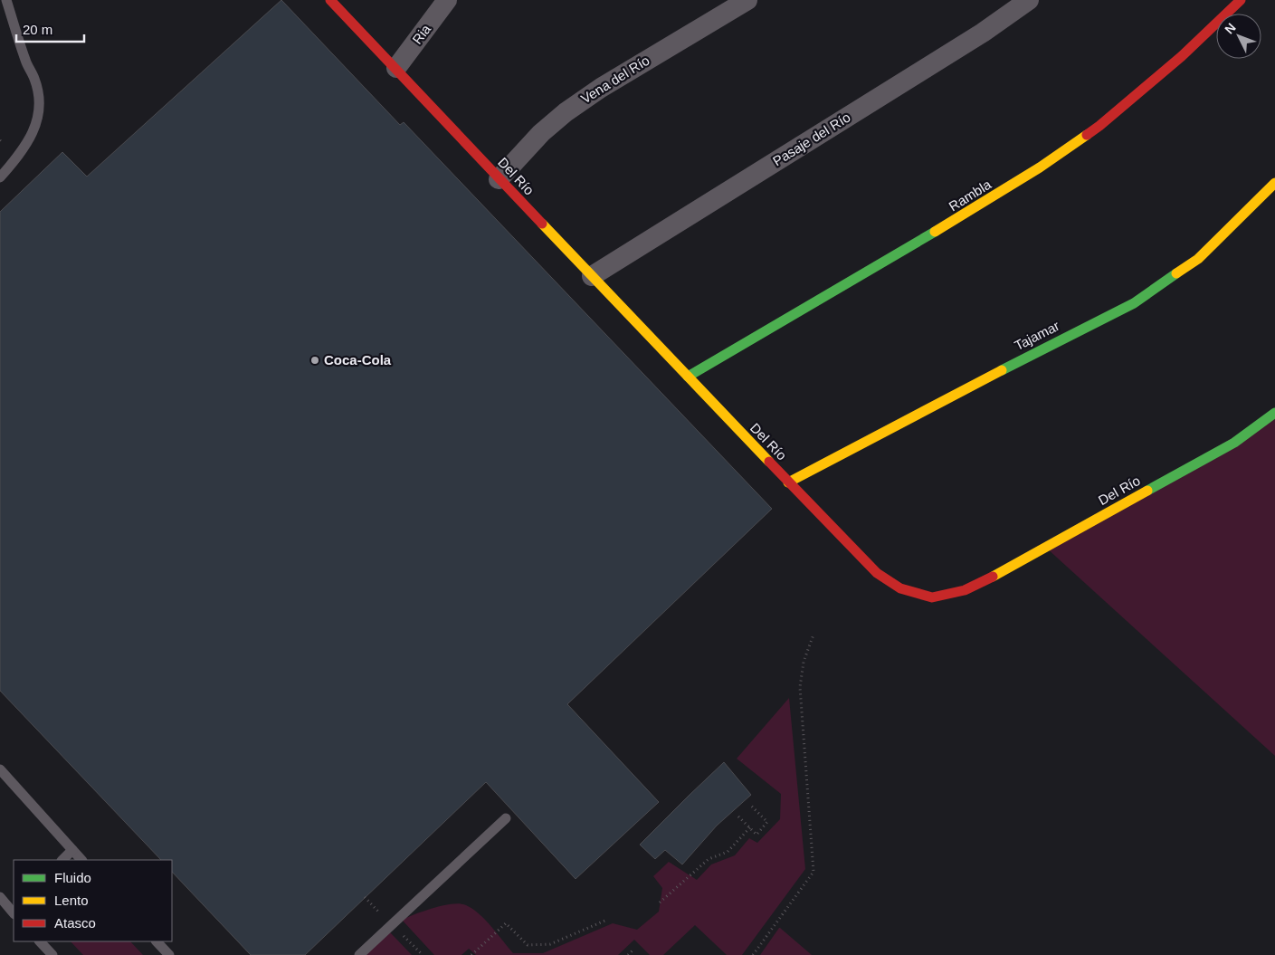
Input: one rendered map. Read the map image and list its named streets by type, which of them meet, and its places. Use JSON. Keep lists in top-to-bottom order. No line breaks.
{"streets":{"street":["Ria","Vena del Río","Pasaje del Río","Del Río","Rambla","Tajamar"]},"crossings":[["Ria","Del Río"],["Vena del Río","Del Río"],["Pasaje del Río","Del Río"],["Del Río","Rambla"],["Del Río","Tajamar"]],"places":["Coca-Cola"],"legend":["Fluido","Lento","Atasco"],"scale_bar":"20 m","north":"top left"}
